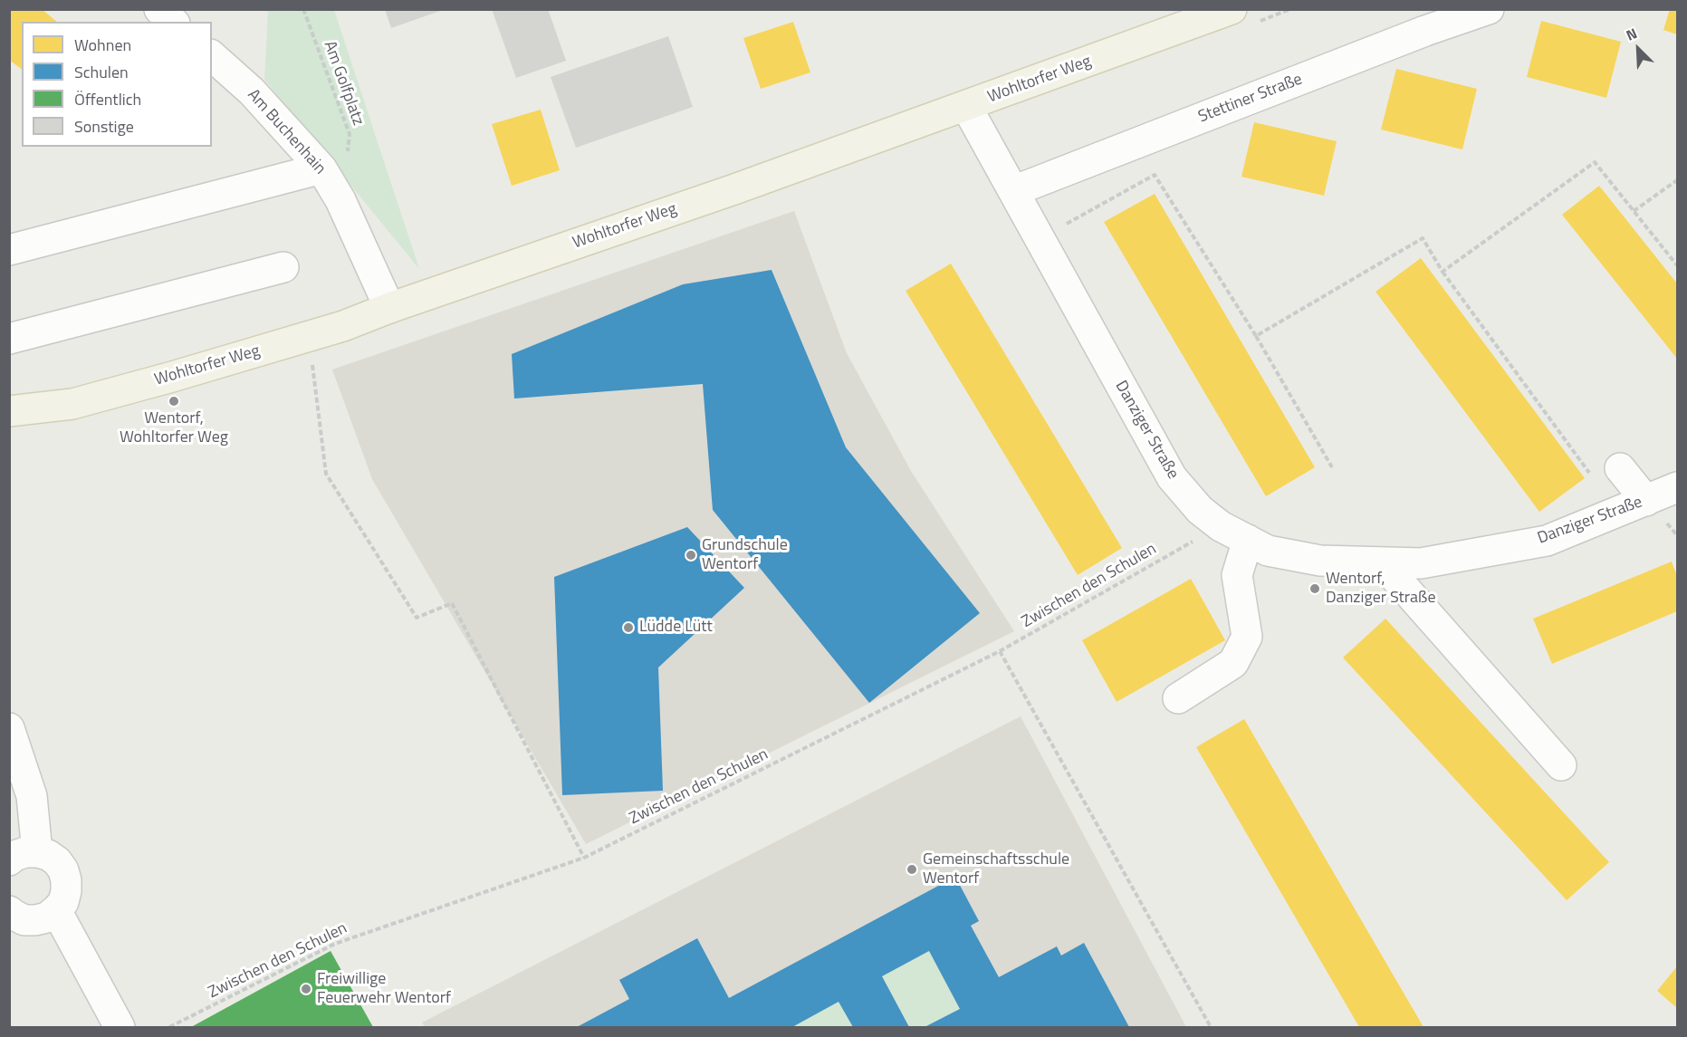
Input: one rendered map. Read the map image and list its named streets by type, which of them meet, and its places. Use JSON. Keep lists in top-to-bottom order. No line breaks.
{"streets":{"main road":["Wohltorfer Weg"],"street":["Stettiner Straße","Am Buchenhain","Danziger Straße"],"path":["Am Golfplatz","Zwischen den Schulen"]},"crossings":[["Wohltorfer Weg","Am Buchenhain"],["Wohltorfer Weg","Danziger Straße"],["Stettiner Straße","Danziger Straße"],["Danziger Straße","Zwischen den Schulen"]],"places":["Wentorf, Wohltorfer Weg","Grundschule Wentorf","Wentorf, Danziger Straße","Lüdde Lütt","Gemeinschaftsschule Wentorf","Freiwillige Feuerwehr Wentorf"],"legend":["Wohnen","Schulen","Öffentlich","Sonstige"],"north":"top left"}
